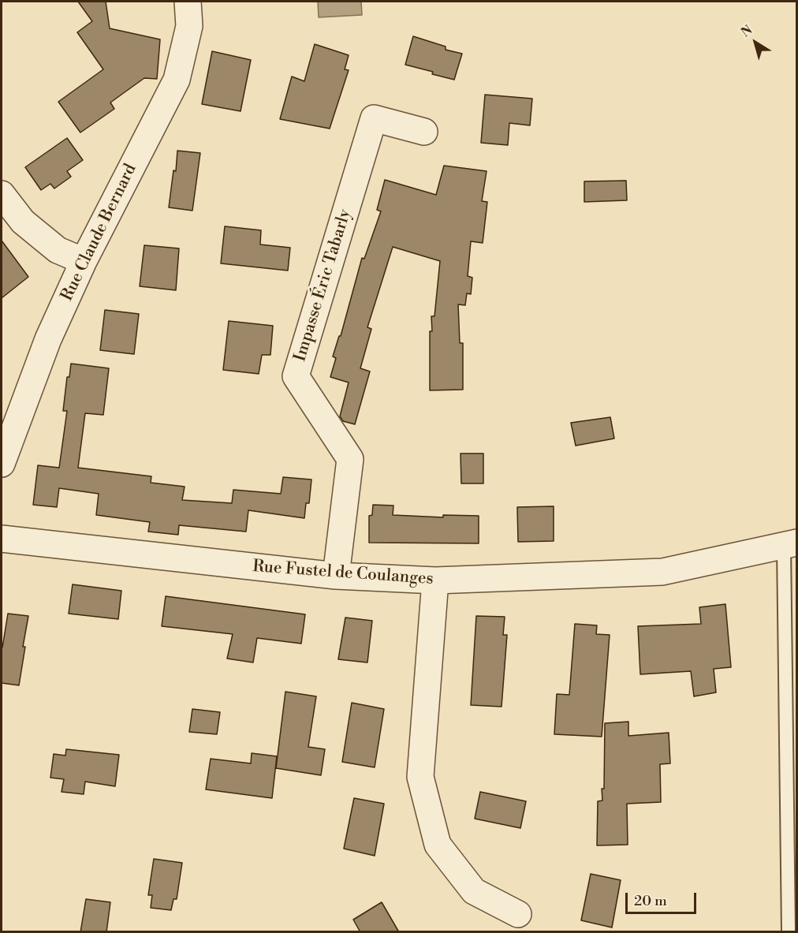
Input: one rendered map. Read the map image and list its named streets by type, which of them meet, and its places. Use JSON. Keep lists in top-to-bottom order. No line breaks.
{"streets":{"street":["Rue Claude Bernard","Impasse Éric Tabarly","Rue Fustel de Coulanges"]},"crossings":[["Impasse Éric Tabarly","Rue Fustel de Coulanges"]],"scale_bar":"20 m","north":"top left"}
